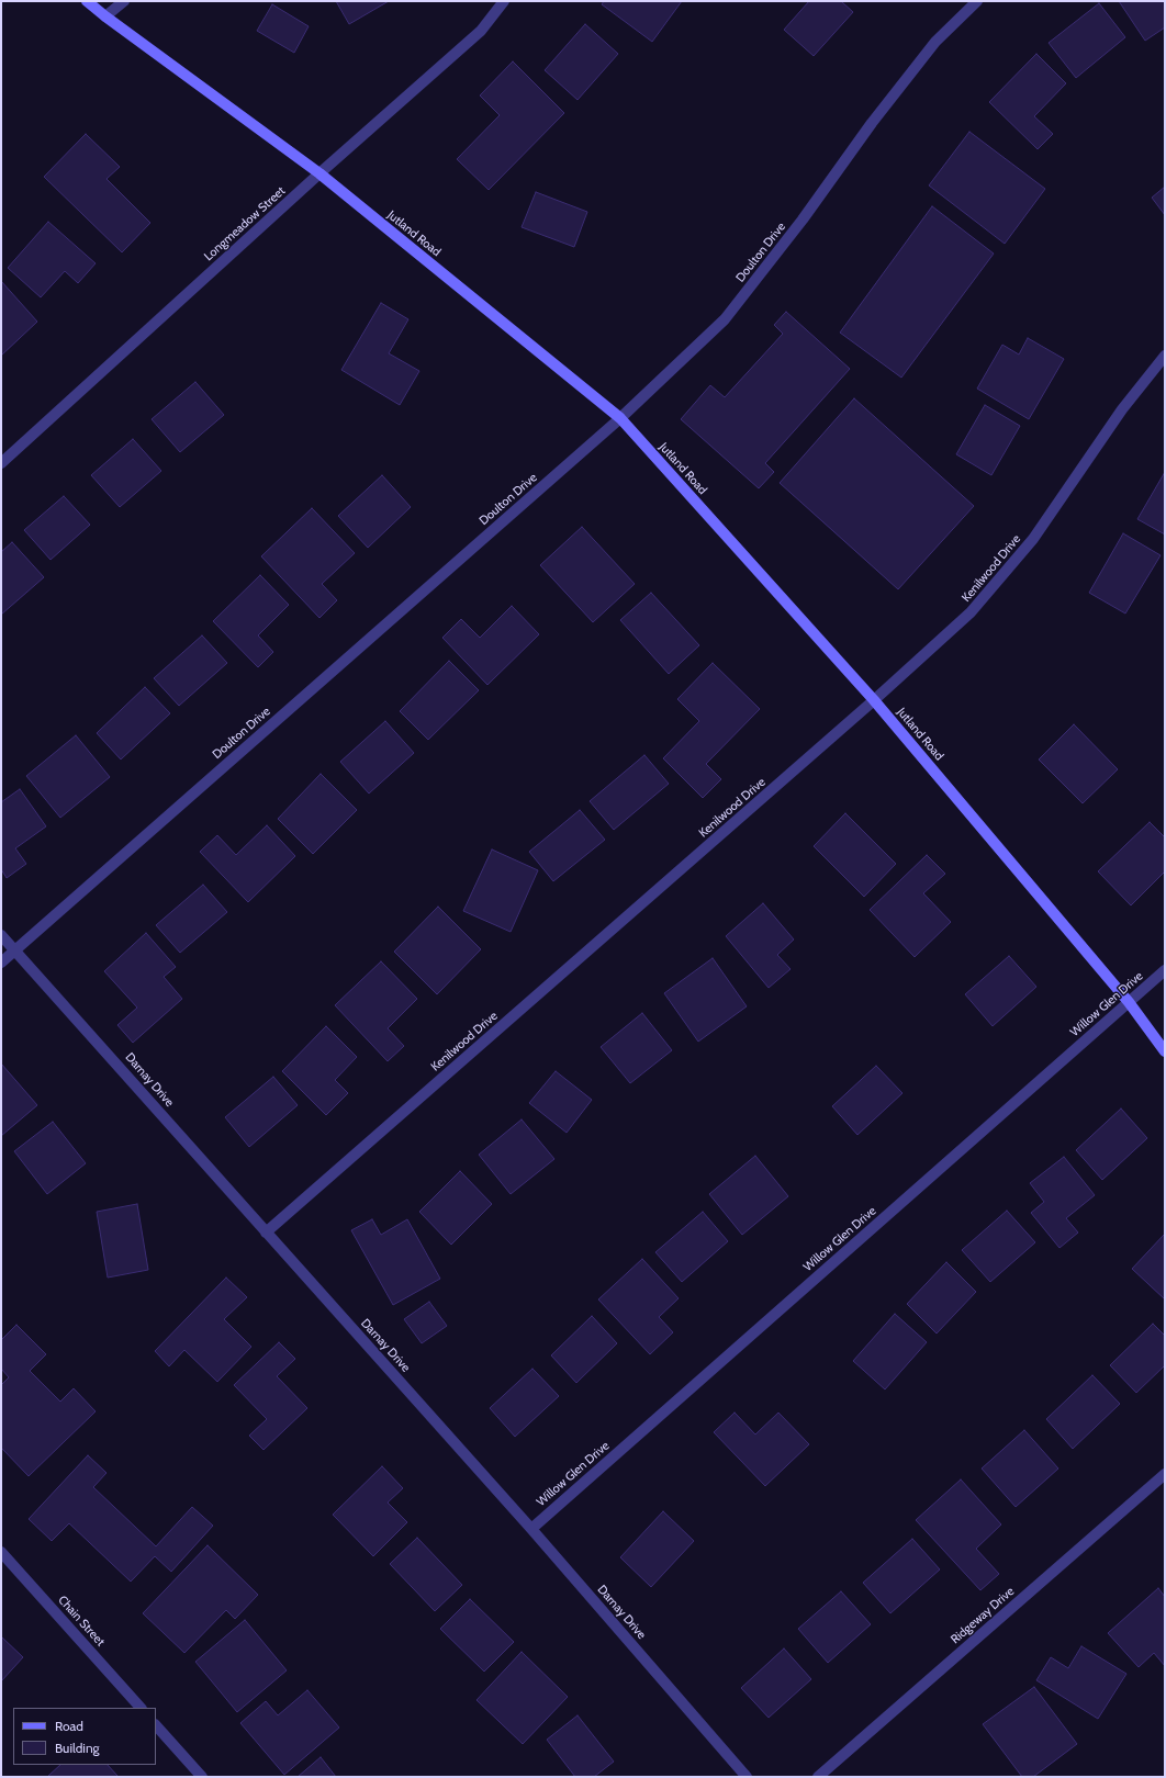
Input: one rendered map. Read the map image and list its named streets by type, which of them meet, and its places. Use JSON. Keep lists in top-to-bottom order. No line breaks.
{"streets":{"street":["Longmeadow Street","Jutland Road","Doulton Drive","Kenilwood Drive","Willow Glen Drive","Darnay Drive","Ridgeway Drive","Chain Street"]},"crossings":[["Longmeadow Street","Jutland Road"],["Jutland Road","Doulton Drive"],["Jutland Road","Kenilwood Drive"],["Jutland Road","Willow Glen Drive"],["Doulton Drive","Darnay Drive"],["Kenilwood Drive","Darnay Drive"],["Willow Glen Drive","Darnay Drive"]],"legend":["Road","Building"]}
